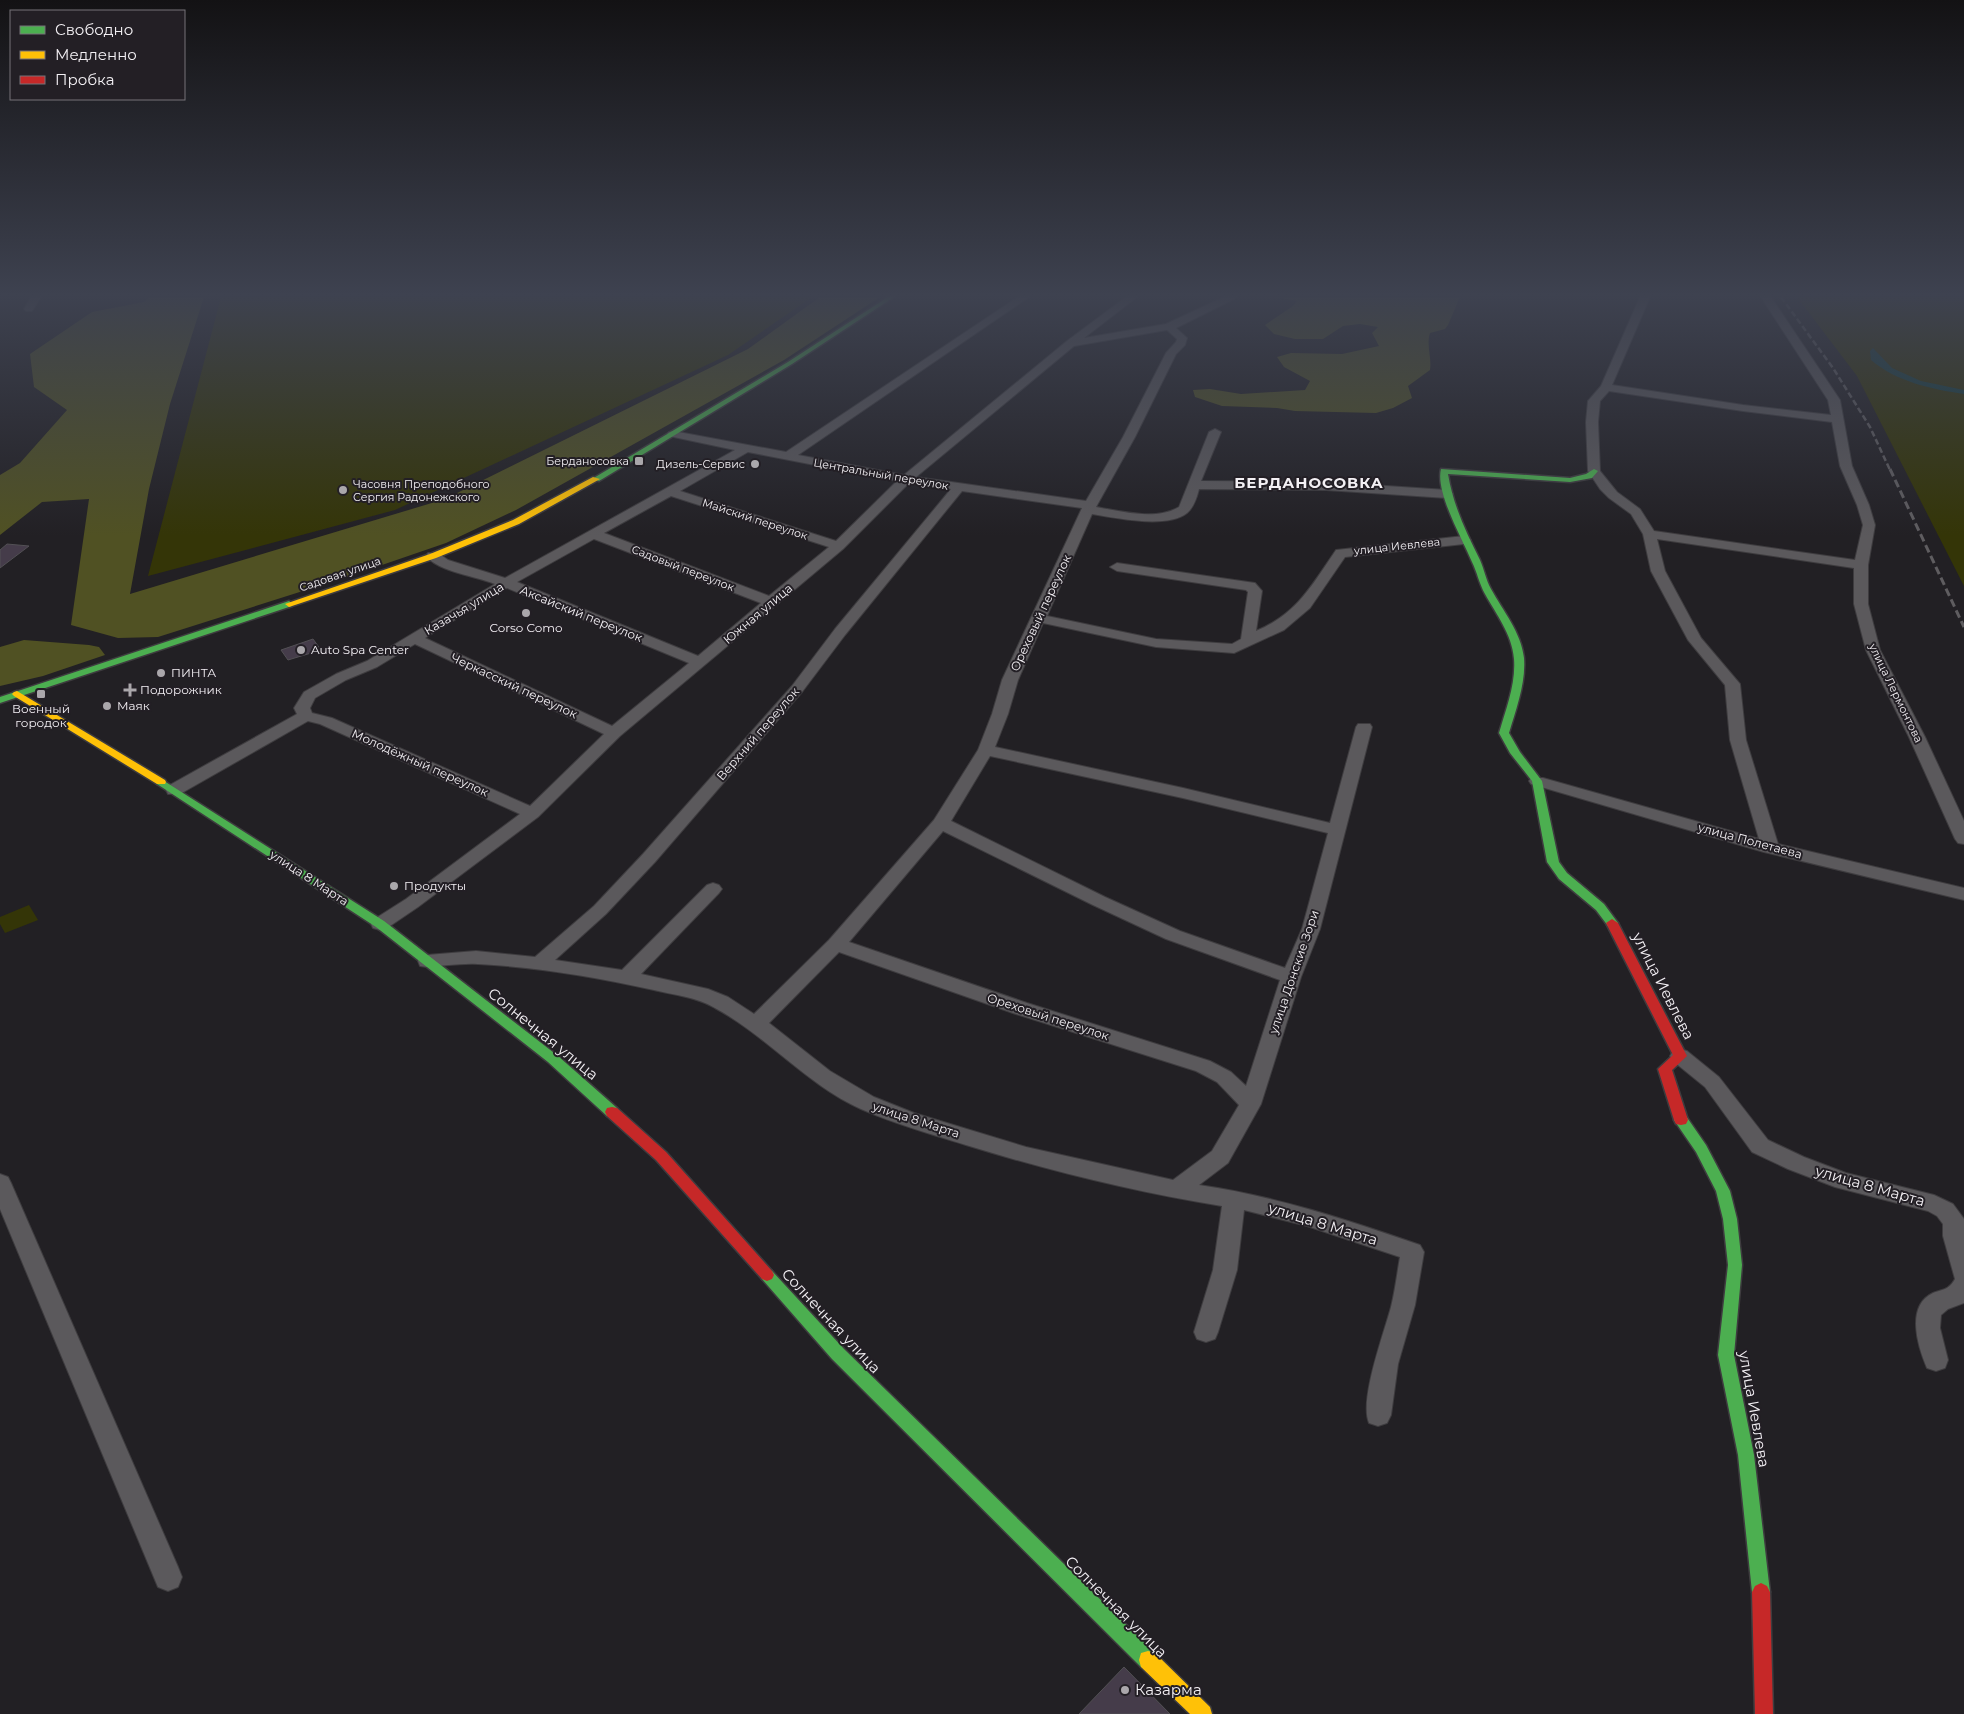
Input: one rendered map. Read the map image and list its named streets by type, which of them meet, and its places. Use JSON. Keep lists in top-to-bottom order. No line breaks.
{"streets":{"street":["Центральный переулок","Майский переулок","улица Иевлева","Садовый переулок","Садовая улица","Казачья улица","Ореховый переулок","Аксайский переулок","Южная улица","Черкасский переулок","улица Лермонтова","Верхний переулок","Молодёжный переулок","улица Полетаева","улица 8 Марта","улица Донские Зори","Солнечная улица"]},"crossings":[["Центральный переулок","Садовая улица"],["Центральный переулок","Казачья улица"],["Центральный переулок","Ореховый переулок"],["Центральный переулок","Южная улица"],["Центральный переулок","Верхний переулок"],["Майский переулок","Казачья улица"],["Майский переулок","Южная улица"],["улица Иевлева","Ореховый переулок"],["улица Иевлева","улица Полетаева"],["улица Иевлева","улица 8 Марта"],["Садовый переулок","Казачья улица"],["Садовый переулок","Южная улица"],["Садовая улица","Аксайский переулок"],["Садовая улица","улица 8 Марта"],["Казачья улица","Аксайский переулок"],["Казачья улица","Черкасский переулок"],["Казачья улица","Молодёжный переулок"],["Ореховый переулок","улица 8 Марта"],["Ореховый переулок","улица Донские Зори"],["Аксайский переулок","Южная улица"],["Южная улица","Черкасский переулок"],["Южная улица","Молодёжный переулок"],["Южная улица","улица 8 Марта"],["Верхний переулок","улица 8 Марта"],["улица 8 Марта","улица Донские Зори"],["улица 8 Марта","Солнечная улица"]],"districts":["БЕРДАНОСОВКА"],"places":{"transit":["Берданосовка","Военный городок"],"other":["Дизель-Сервис","Часовня Преподобного Сергия Радонежского","Corso Como","Auto Spa Center","ПИНТА","Маяк","Продукты","Казарма"],"health":["Подорожник"]},"legend":["Свободно","Медленно","Пробка"]}
